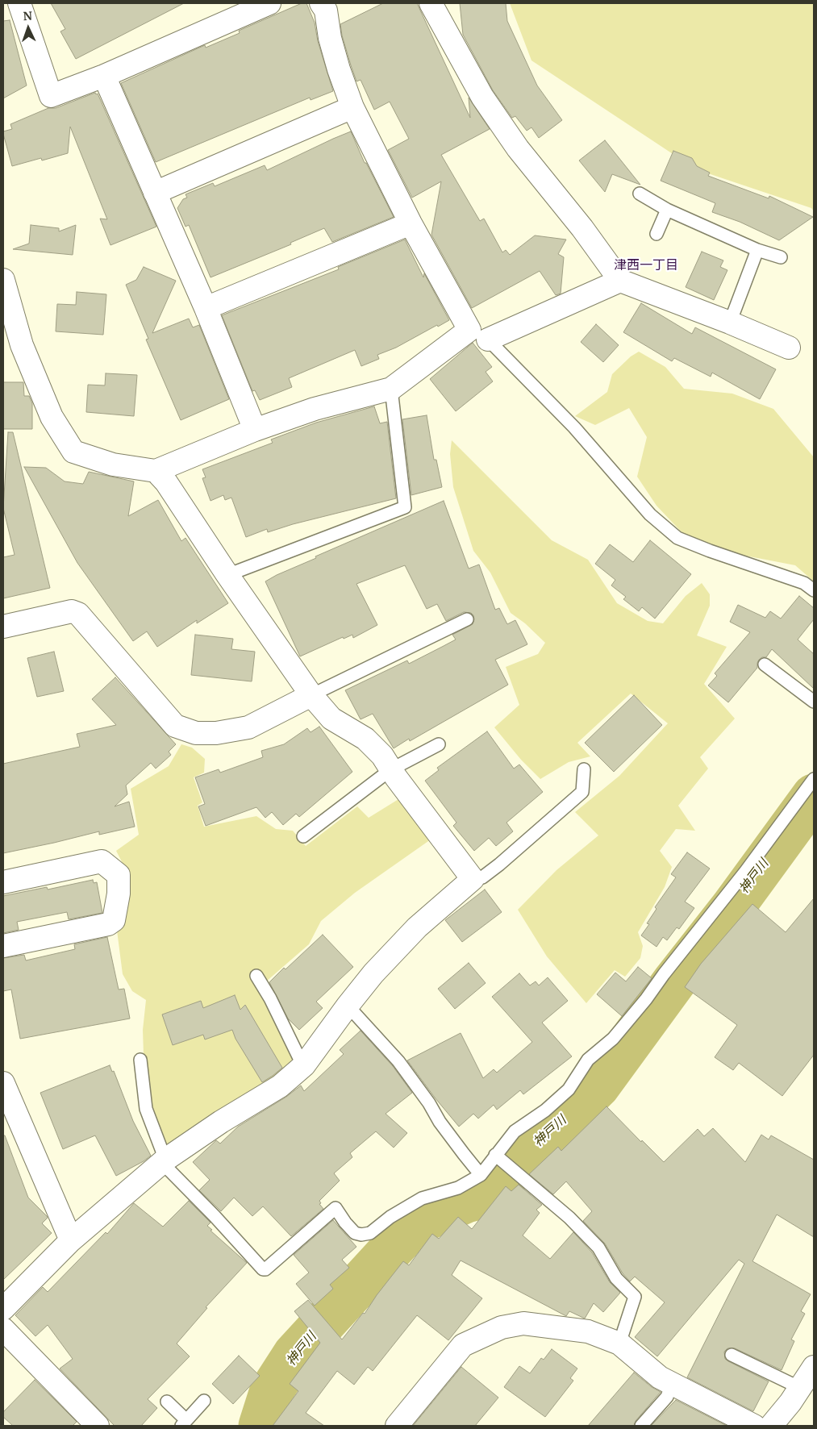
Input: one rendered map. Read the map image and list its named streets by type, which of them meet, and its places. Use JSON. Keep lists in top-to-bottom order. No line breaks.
{"districts":["津西一丁目"],"water":["神戸川"],"north":"top"}
